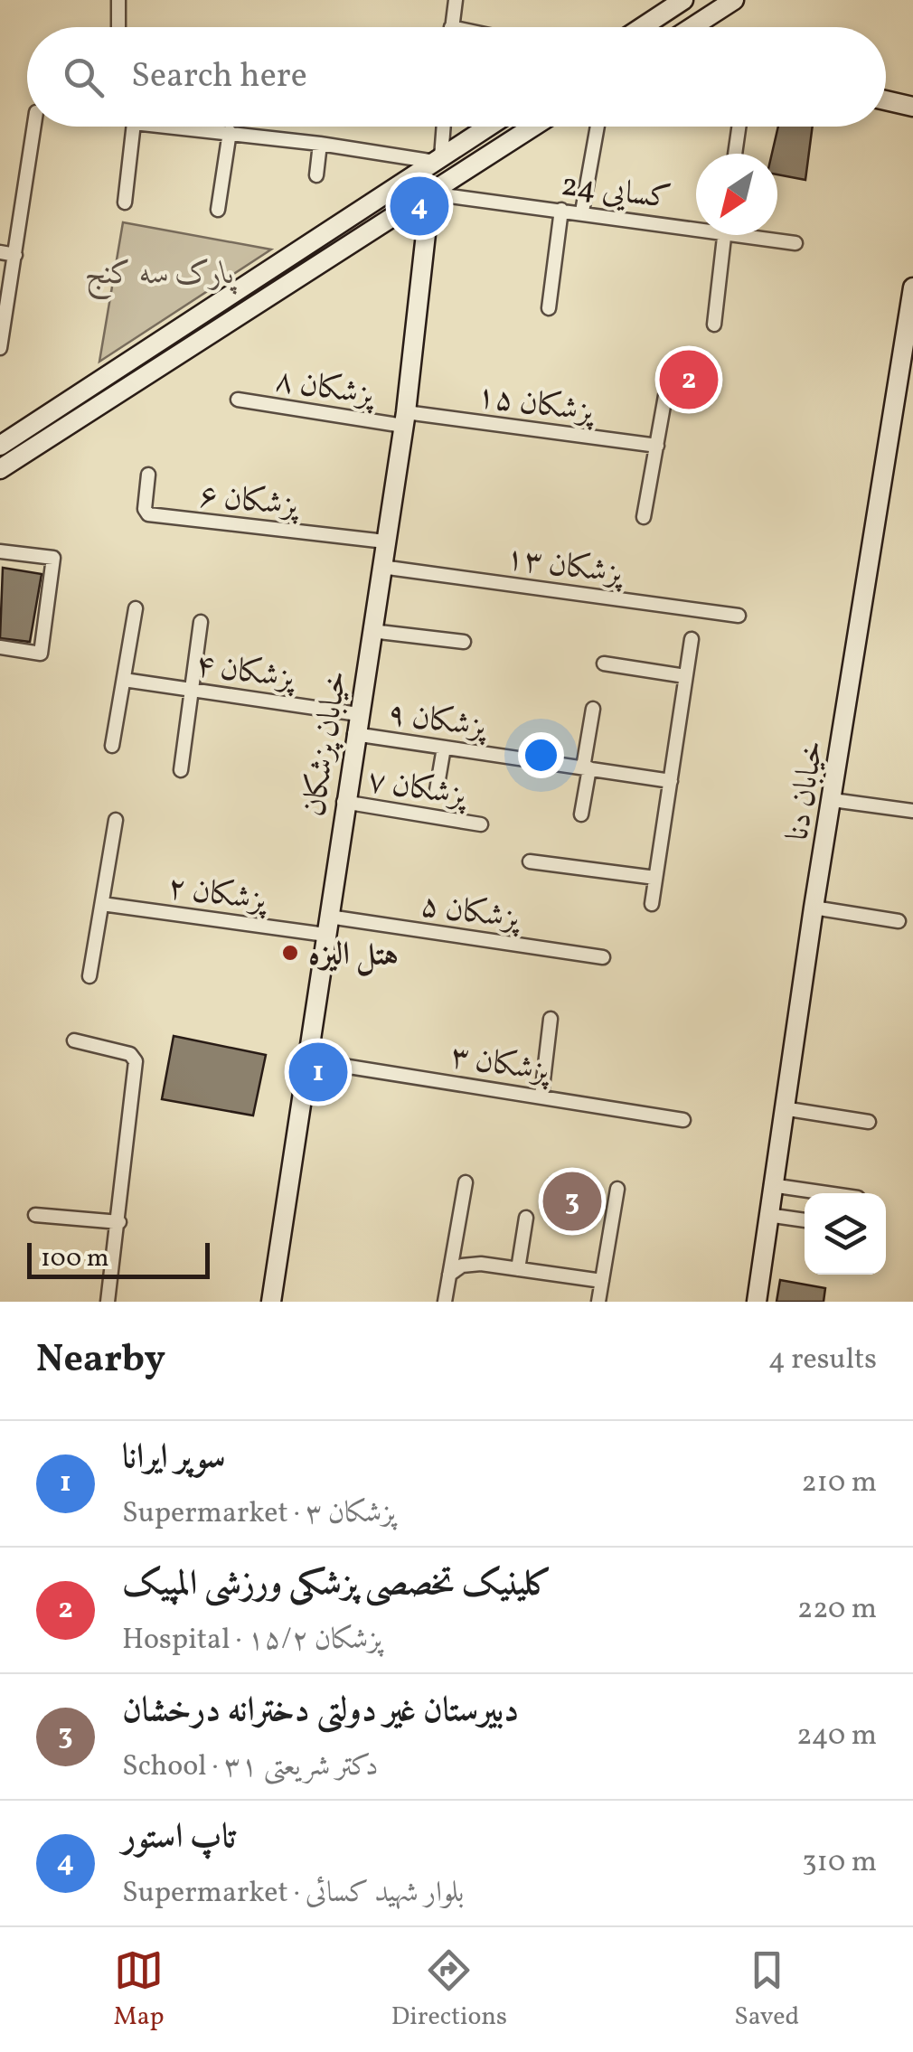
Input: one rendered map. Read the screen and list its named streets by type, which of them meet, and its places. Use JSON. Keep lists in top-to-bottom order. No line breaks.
{"streets":{"street":["کسایی 24","۸ پزشکان","۱۵ پزشکان","۶ پزشکان","۱۳ پزشکان","۴ پزشکان","۹ پزشکان","خیابان پزشکان","۷ پزشکان","خیابان دنا","۲ پزشکان","۵ پزشکان","۳ پزشکان"]},"crossings":[["کسایی 24","خیابان پزشکان"],["۸ پزشکان","۱۵ پزشکان"],["۸ پزشکان","خیابان پزشکان"],["۱۵ پزشکان","خیابان پزشکان"],["۶ پزشکان","خیابان پزشکان"],["۱۳ پزشکان","خیابان پزشکان"],["۴ پزشکان","خیابان پزشکان"],["۹ پزشکان","خیابان پزشکان"],["خیابان پزشکان","۷ پزشکان"],["خیابان پزشکان","۲ پزشکان"],["خیابان پزشکان","۵ پزشکان"],["خیابان پزشکان","۳ پزشکان"],["۲ پزشکان","۵ پزشکان"]],"parks":["پارک سه کنج"],"places":["هتل الیزه"],"scale_bar":"100 m","north":"bottom left","page":{"search":"Search here","pins":["4","2","1","3"],"scale":"100 m","heading":["Nearby","4 results"],"list":[{"mark":"1","name":"سوپر ایرانا","note":"Supermarket · ۳ پزشکان","value":"210 m"},{"mark":"2","name":"کلینیک تخصصی پزشکی ورزشی المپیک","note":"Hospital · ۱۵/۲ پزشکان","value":"220 m"},{"mark":"3","name":"دبیرستان غیر دولتی دخترانه درخشان","note":"School · ۳۱ دکتر شریعتی","value":"240 m"},{"mark":"4","name":"تاپ استور","note":"Supermarket · بلوار شهید کسائی","value":"310 m"}],"nav":["Map","Directions","Saved"]}}
